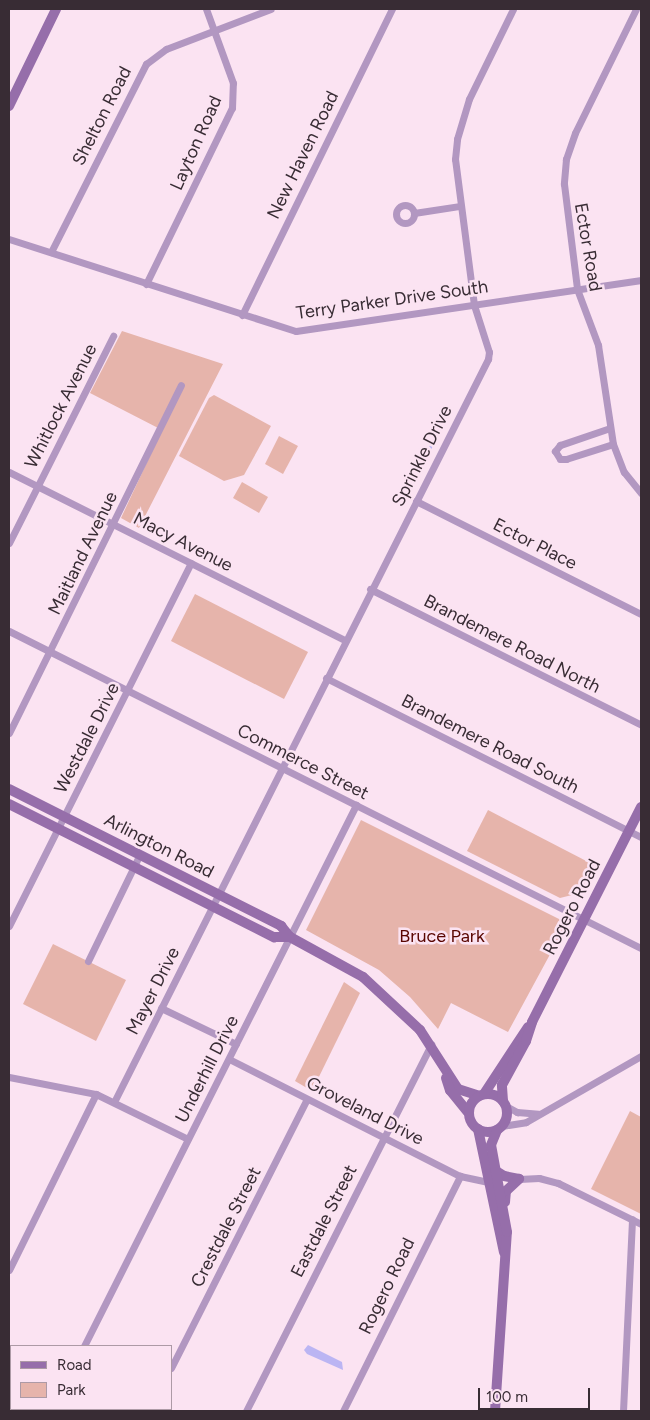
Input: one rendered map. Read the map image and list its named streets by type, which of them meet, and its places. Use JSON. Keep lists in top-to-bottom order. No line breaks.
{"streets":{"main road":["Arlington Road","Rogero Road"],"street":["Shelton Road","Layton Road","New Haven Road","Ector Road","Terry Parker Drive South","Whitlock Avenue","Sprinkle Drive","Macy Avenue","Ector Place","Maitland Avenue","Brandemere Road North","Westdale Drive","Brandemere Road South","Commerce Street","Mayer Drive","Underhill Drive","Groveland Drive","Eastdale Street","Crestdale Street"]},"crossings":[["Shelton Road","Layton Road"],["Shelton Road","Terry Parker Drive South"],["Layton Road","Terry Parker Drive South"],["New Haven Road","Terry Parker Drive South"],["Ector Road","Terry Parker Drive South"],["Terry Parker Drive South","Sprinkle Drive"],["Whitlock Avenue","Macy Avenue"],["Sprinkle Drive","Macy Avenue"],["Sprinkle Drive","Ector Place"],["Sprinkle Drive","Brandemere Road North"],["Sprinkle Drive","Brandemere Road South"],["Sprinkle Drive","Commerce Street"],["Sprinkle Drive","Arlington Road"],["Sprinkle Drive","Mayer Drive"],["Macy Avenue","Maitland Avenue"],["Macy Avenue","Westdale Drive"],["Maitland Avenue","Commerce Street"],["Westdale Drive","Commerce Street"],["Westdale Drive","Arlington Road"],["Brandemere Road South","Rogero Road"],["Commerce Street","Rogero Road"],["Commerce Street","Underhill Drive"],["Arlington Road","Rogero Road"],["Arlington Road","Mayer Drive"],["Arlington Road","Underhill Drive"],["Arlington Road","Eastdale Street"],["Rogero Road","Groveland Drive"],["Underhill Drive","Groveland Drive"],["Groveland Drive","Eastdale Street"],["Groveland Drive","Crestdale Street"]],"parks":["Bruce Park"],"legend":["Road","Park"],"scale_bar":"100 m"}
